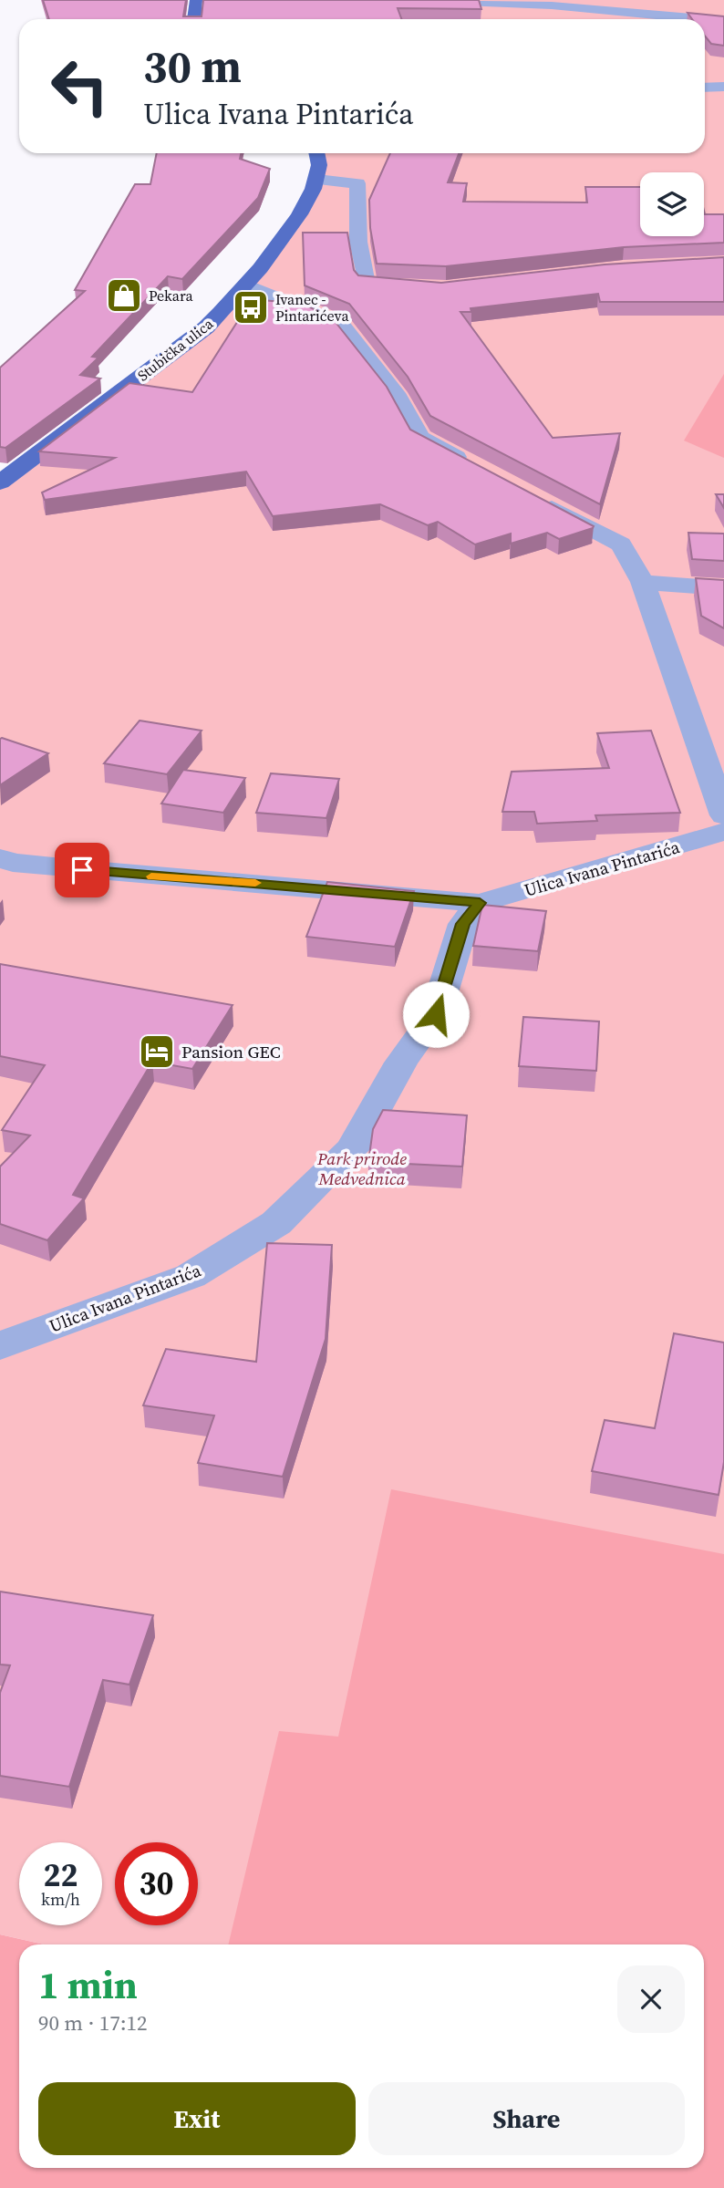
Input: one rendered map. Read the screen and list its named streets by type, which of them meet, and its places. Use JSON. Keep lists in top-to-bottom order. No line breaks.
{"streets":{"main road":["Stubička ulica"],"street":["Ulica Ivana Pintarića"]},"parks":["Park prirode Medvednica"],"places":{"shop":["Pekara"],"bus stop":["Ivanec - Pintarićeva"],"hotel":["Pansion GEC"]},"page":{"turn":["30 m","Ulica Ivana Pintarića"],"speed":"22 km/h","limit":"30","heading":["1 min","90 m · 17:12"],"buttons":["Exit","Share"]}}
